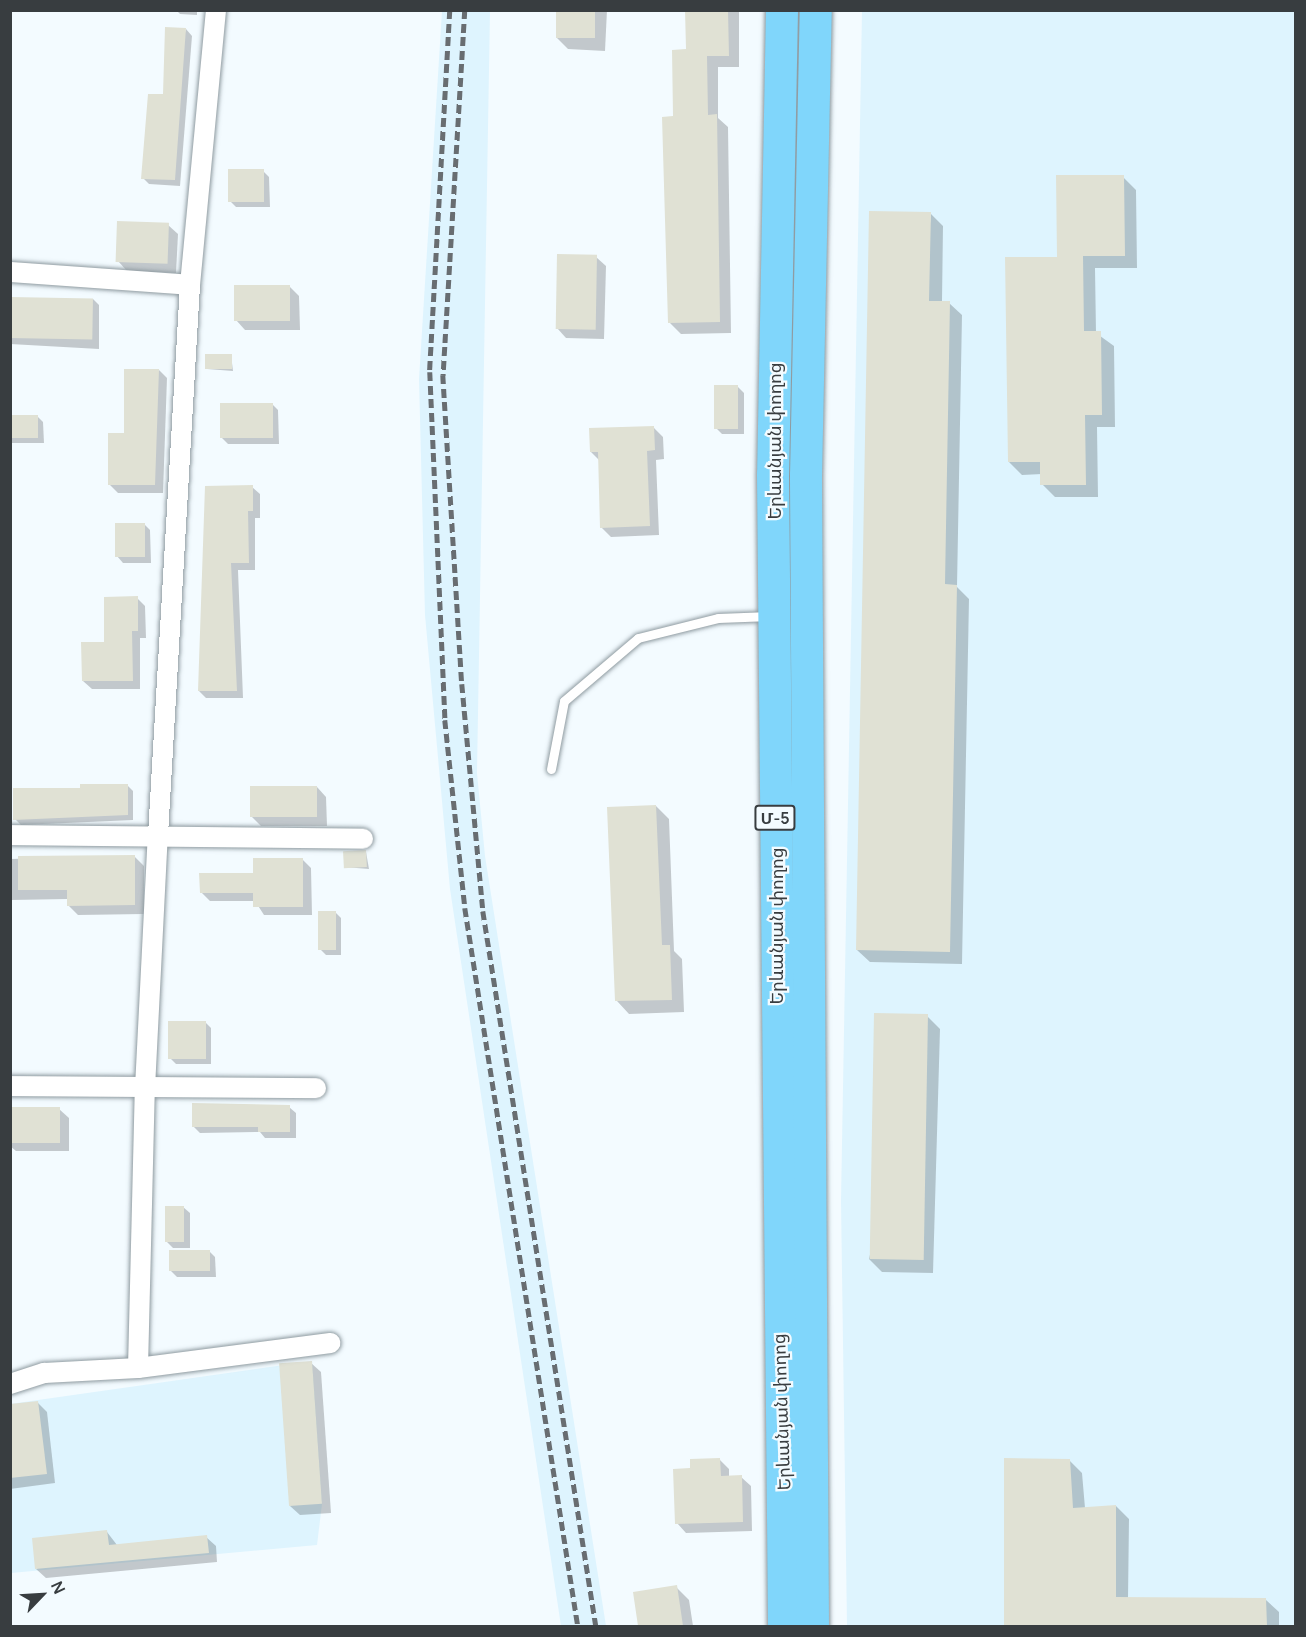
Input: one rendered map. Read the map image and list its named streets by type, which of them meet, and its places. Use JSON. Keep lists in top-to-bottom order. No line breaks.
{"streets":{"highway":["Երևանյան փողոց","Մ-5"]},"north":"top right"}
